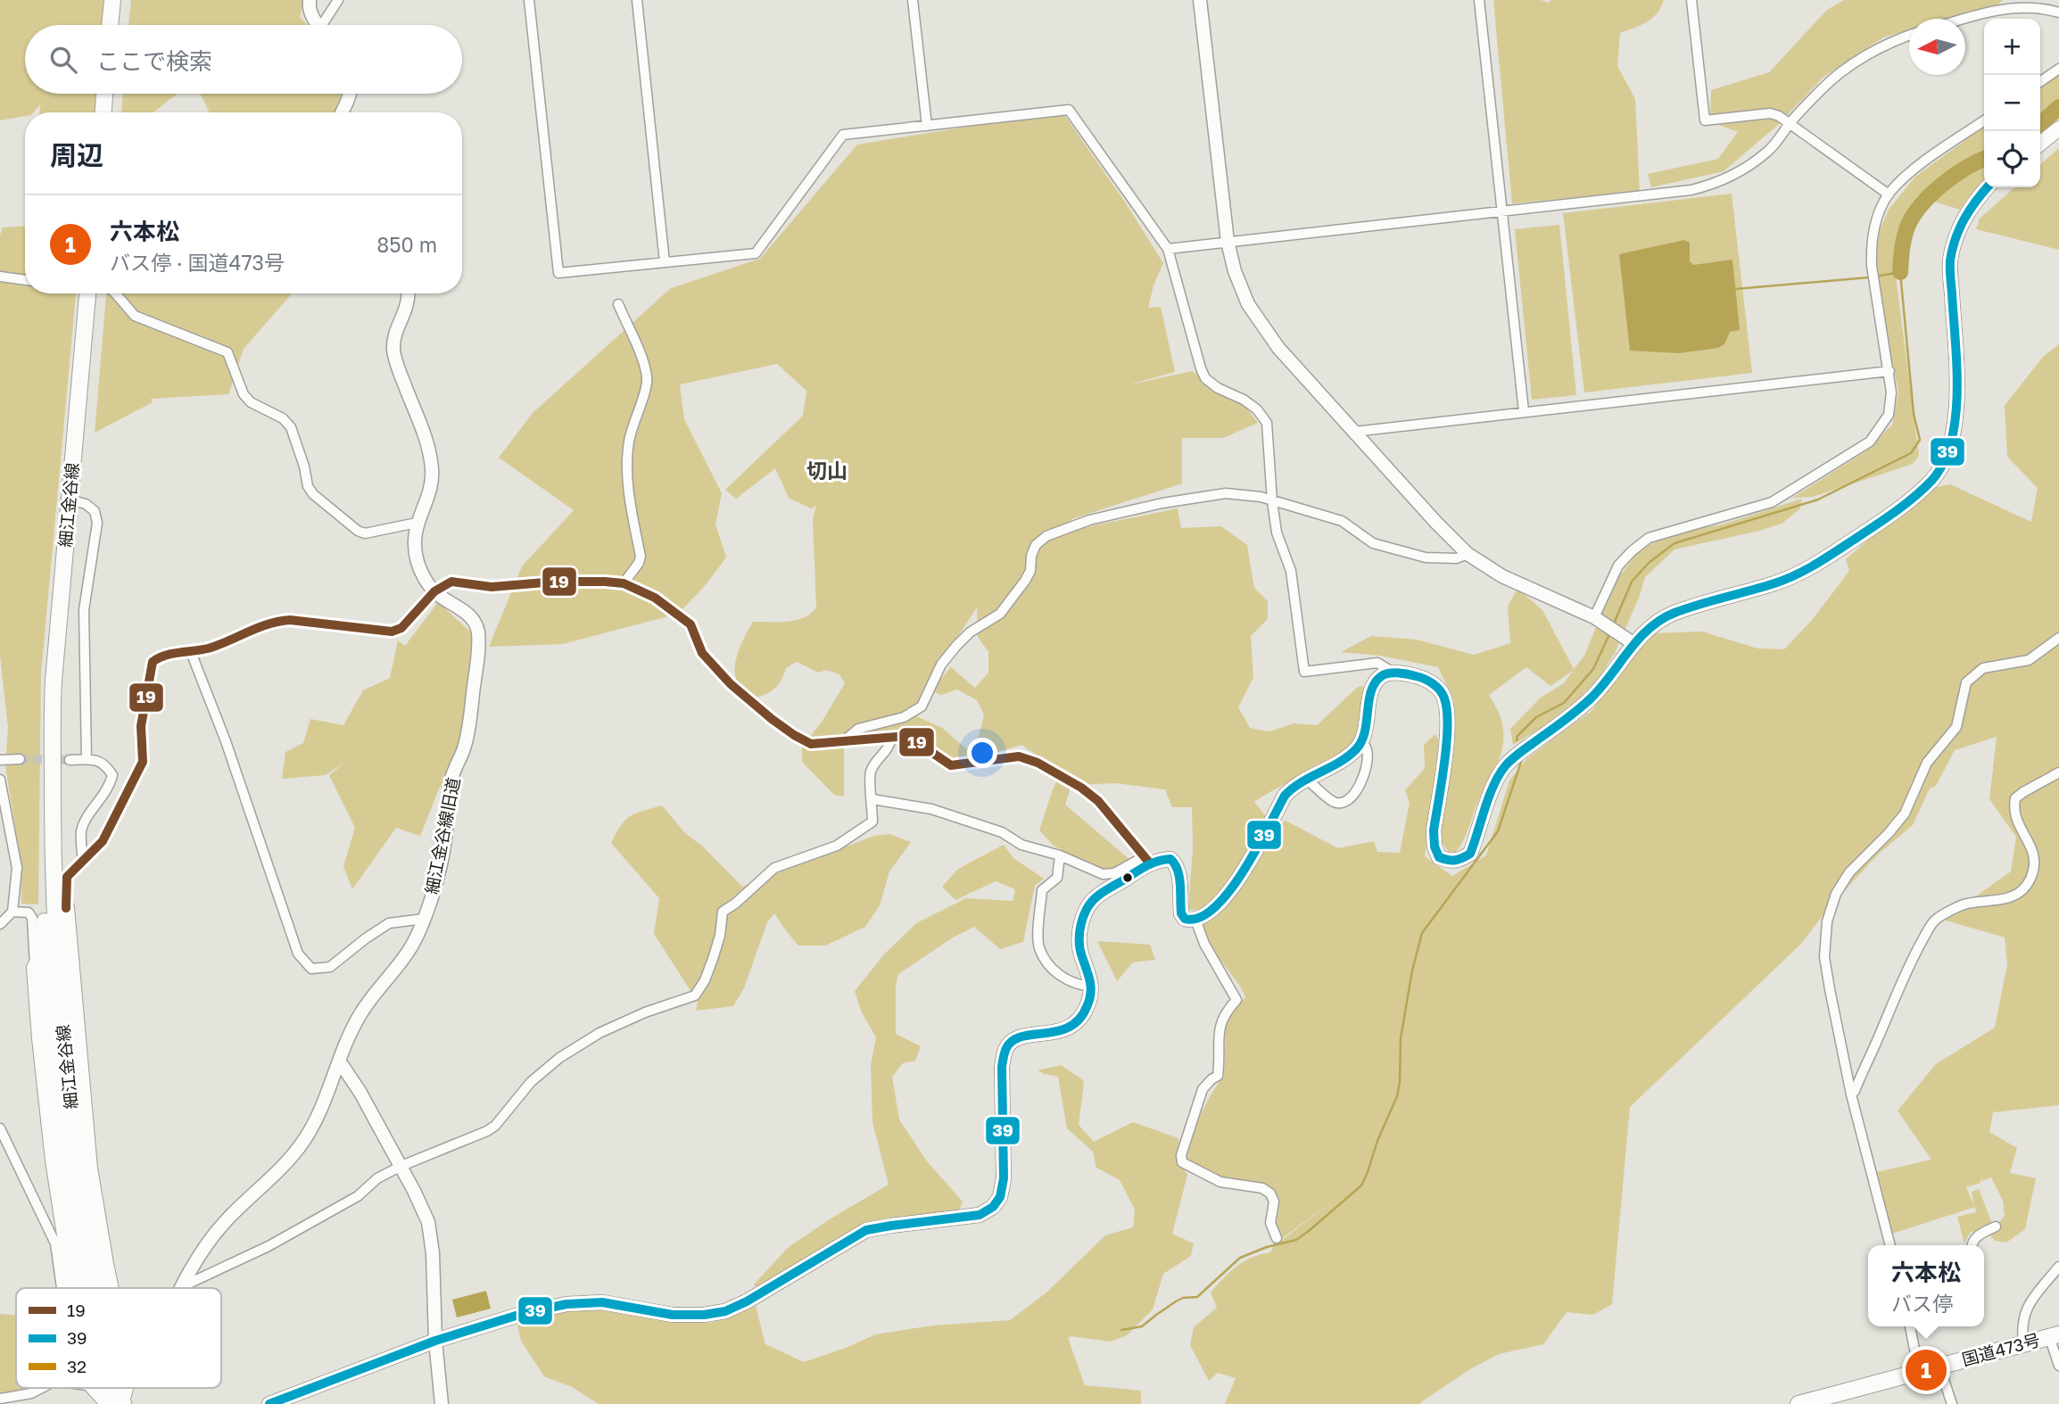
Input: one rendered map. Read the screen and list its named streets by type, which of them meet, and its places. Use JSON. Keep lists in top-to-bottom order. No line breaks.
{"streets":{"main road":["細江金谷線","国道473号"],"street":["細江金谷線旧道"]},"districts":["切山"],"lines":["transit line 39","transit line 19"],"legend":["19","39","32"],"north":"left","page":{"map_buttons":["+","−"],"search":"ここで検索","heading":"周辺","list":[{"mark":"1","name":"六本松","note":"バス停 · 国道473号","value":"850 m"}],"popup":["六本松","バス停"],"pins":"1"}}
